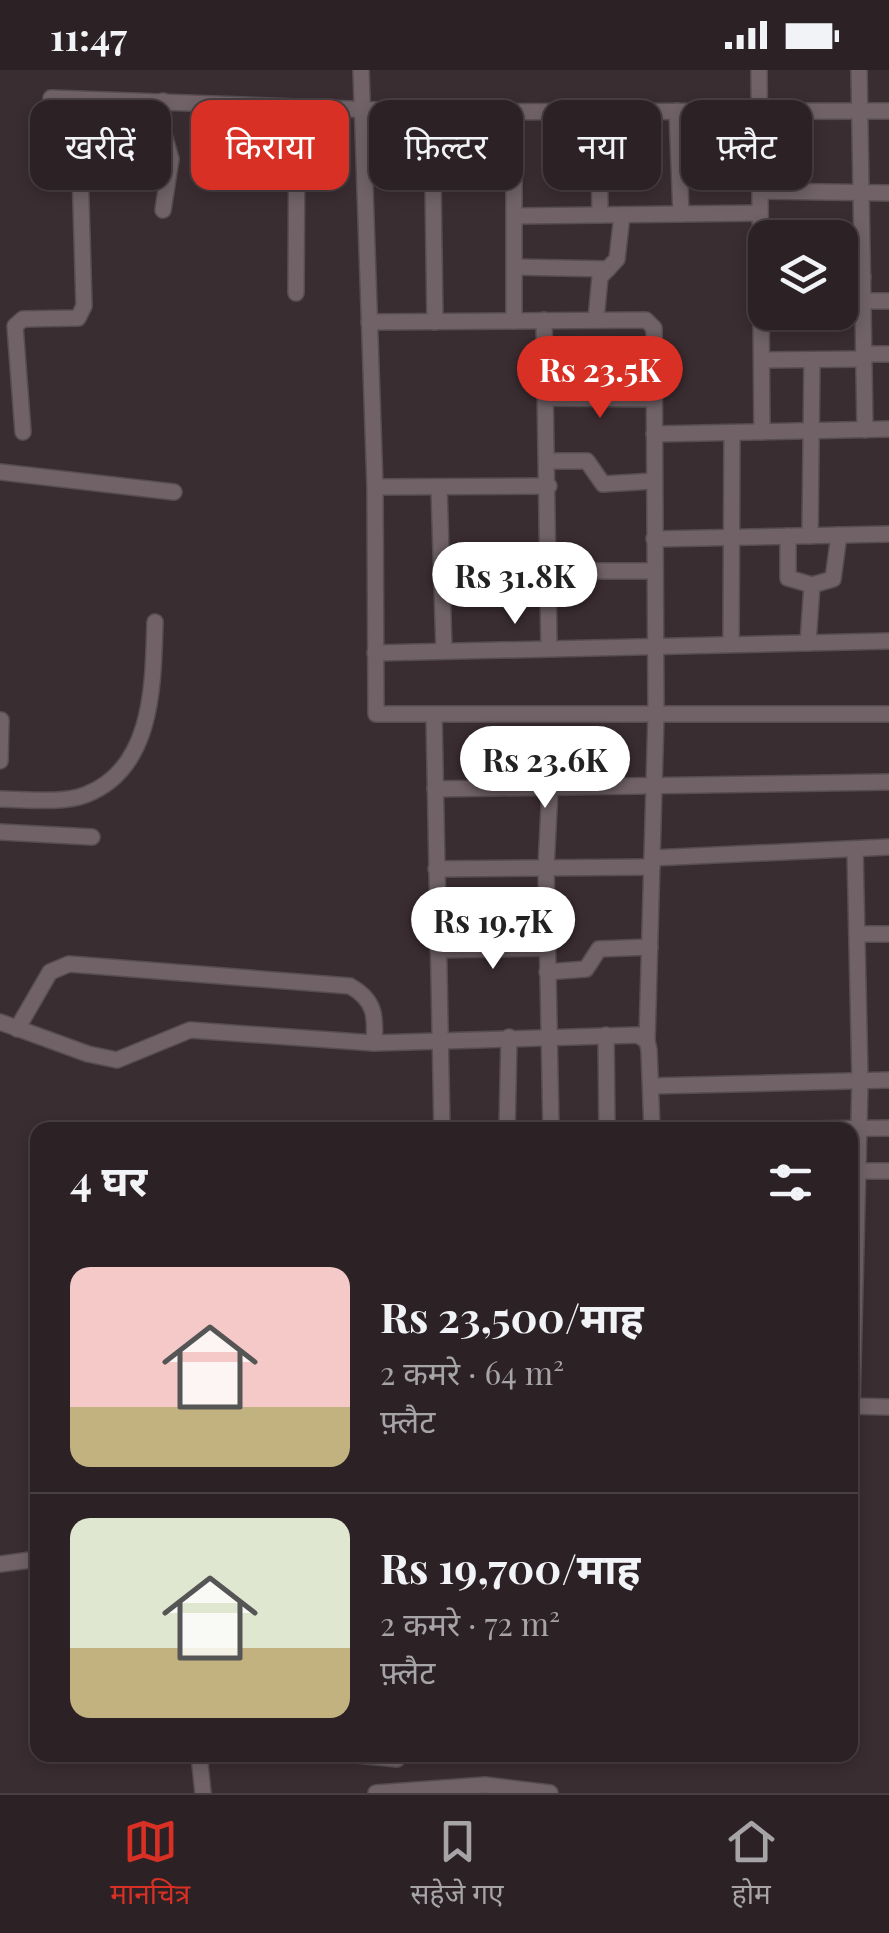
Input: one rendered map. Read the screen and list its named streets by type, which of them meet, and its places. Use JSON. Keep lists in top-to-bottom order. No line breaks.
{"page":{"status":"11:47","chip":["खरीदें","किराया","फ़िल्टर","नया","फ़्लैट"],"price":["Rs 23.5K","Rs 31.8K","Rs 23.6K","Rs 19.7K"],"heading":"4 घर","list":[{"name":"Rs 23,500/माह","note":"2 कमरे · 64 m² · फ़्लैट"},{"name":"Rs 19,700/माह","note":"2 कमरे · 72 m² · फ़्लैट"}],"tabs":["मानचित्र","सहेजे गए","होम"]}}
